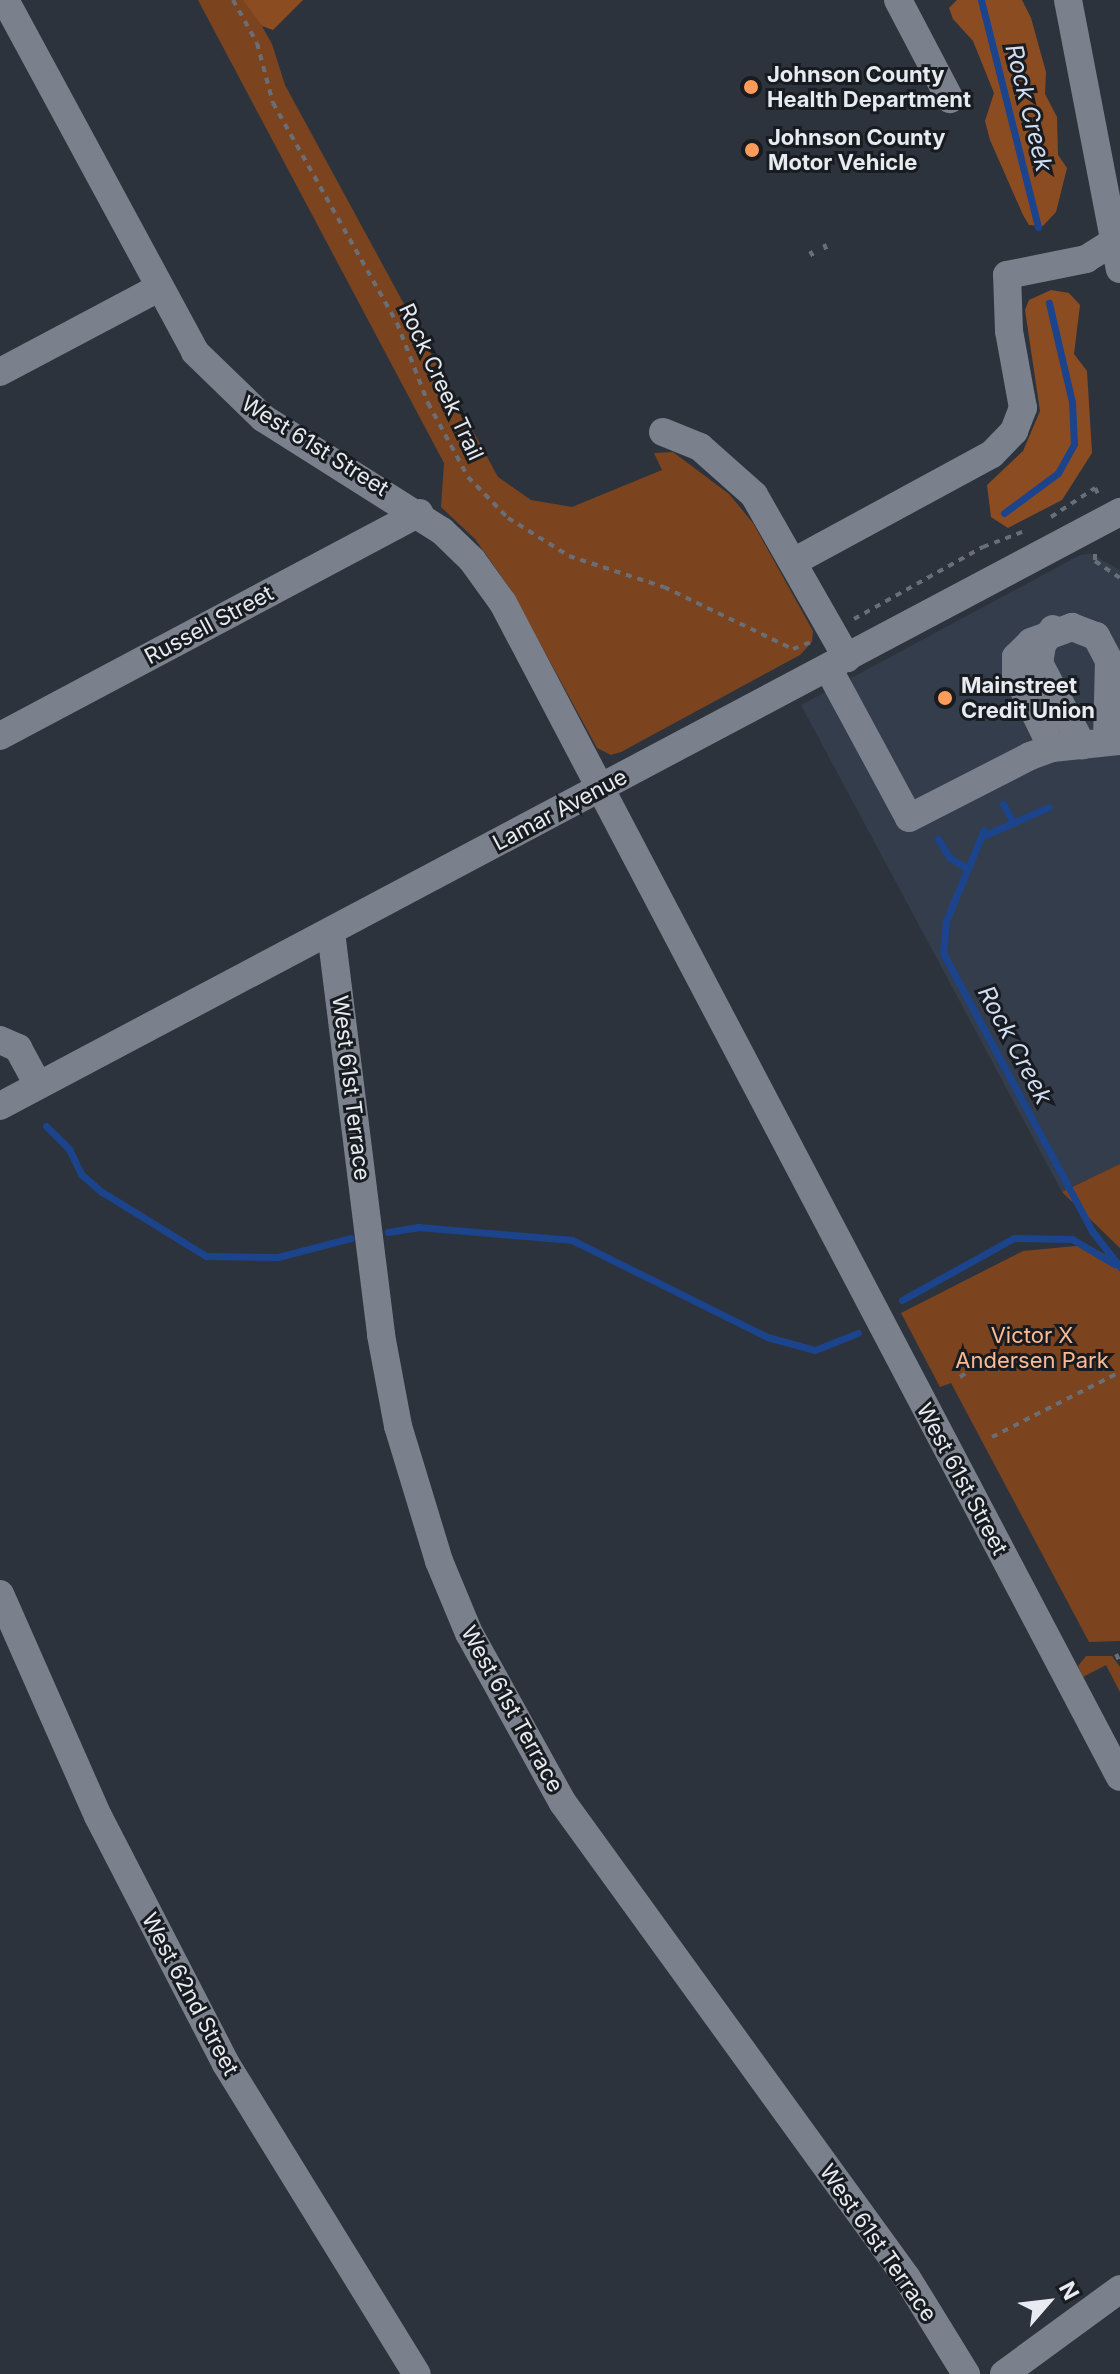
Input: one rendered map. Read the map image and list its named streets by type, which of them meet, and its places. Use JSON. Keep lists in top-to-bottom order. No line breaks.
{"streets":{"street":["West 61st Street","Russell Street","Lamar Avenue","West 61st Terrace","West 62nd Street"],"path":["Rock Creek Trail"]},"crossings":[["West 61st Street","Russell Street"],["West 61st Street","Lamar Avenue"],["Lamar Avenue","West 61st Terrace"]],"water":["Rock Creek"],"parks":["Victor X Andersen Park"],"places":["Johnson County Health Department","Johnson County Motor Vehicle","Mainstreet Credit Union"],"north":"top right"}
